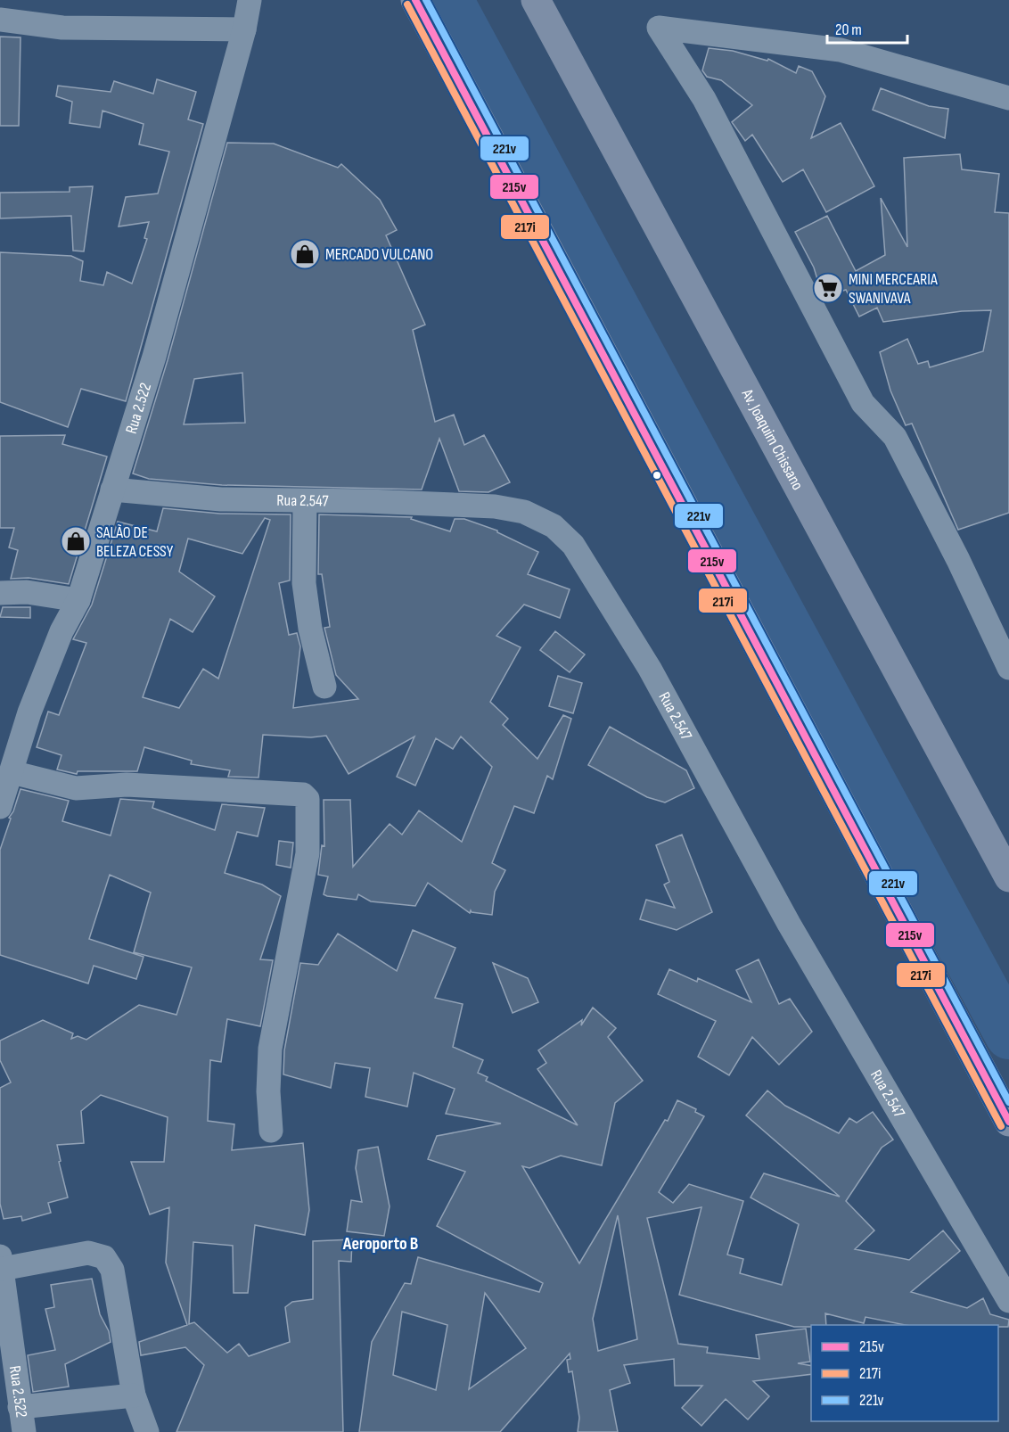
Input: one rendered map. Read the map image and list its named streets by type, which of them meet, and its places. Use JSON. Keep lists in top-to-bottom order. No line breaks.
{"streets":{"main road":["Av. Joaquim Chissano"],"street":["Rua 2.522","Rua 2.547"]},"crossings":[["Rua 2.522","Rua 2.547"]],"districts":["Aeroporto B"],"places":{"shop":["MERCADO VULCANO","SALÃO DE BELEZA CESSY"],"supermarket":["MINI MERCEARIA SWANIVAVA"]},"lines":["transit line 215v","transit line 221v","transit line 217i"],"legend":["215v","217i","221v"],"scale_bar":"20 m"}
